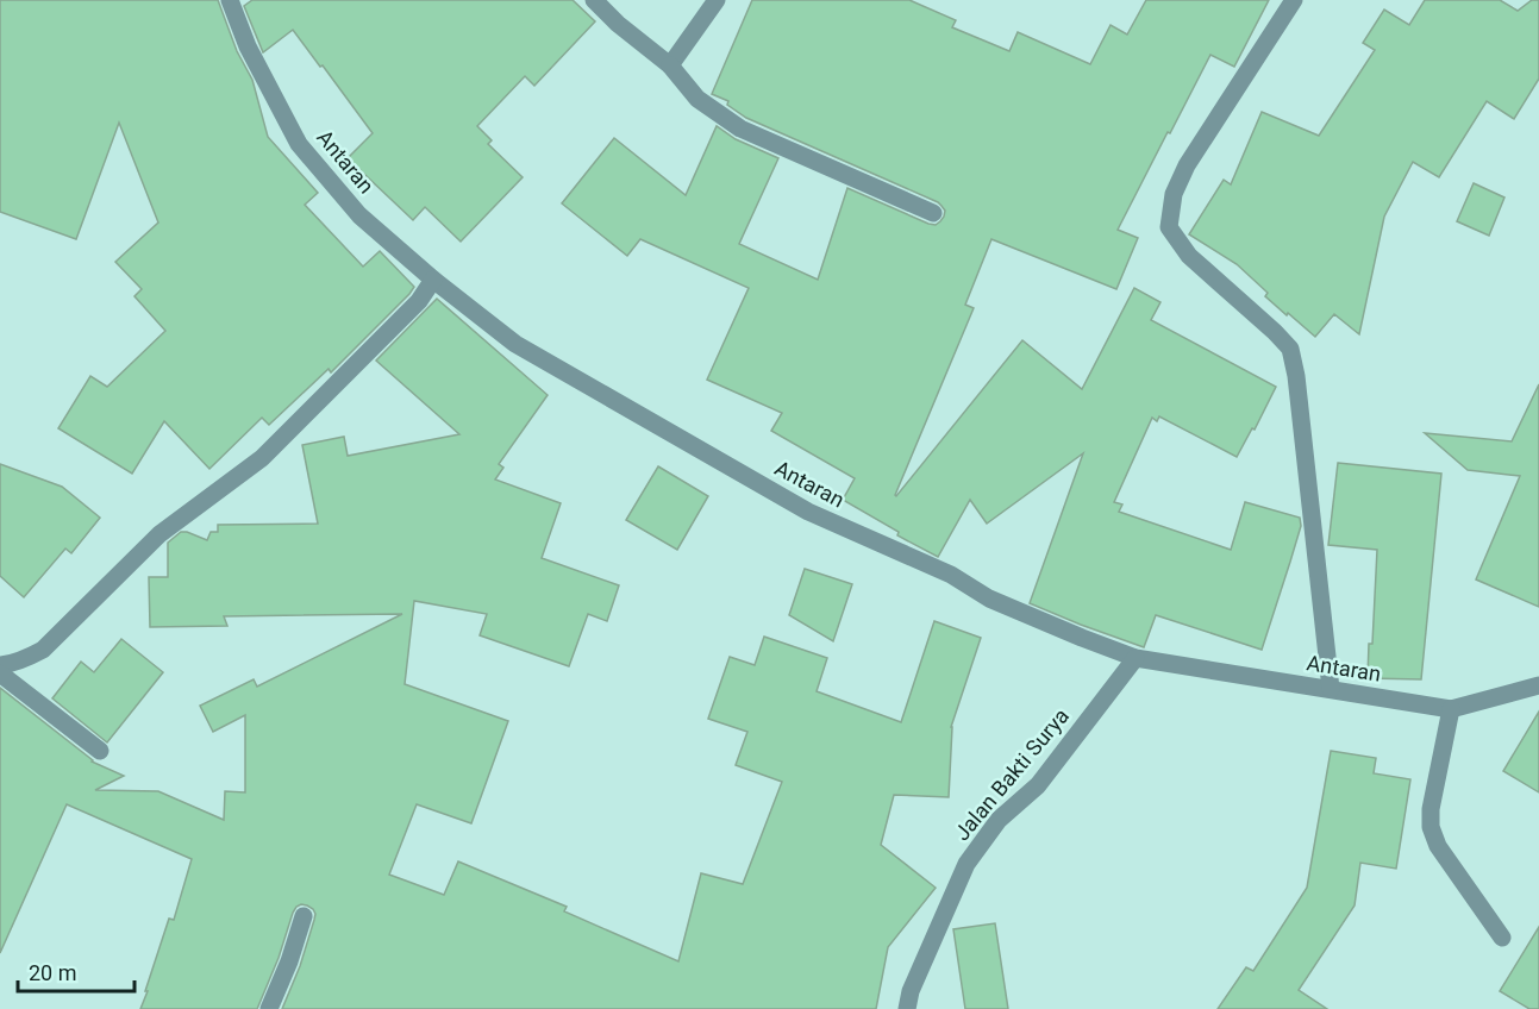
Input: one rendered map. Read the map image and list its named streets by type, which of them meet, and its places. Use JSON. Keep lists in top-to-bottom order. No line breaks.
{"streets":{"street":["Antaran","Jalan Bakti Surya"]},"crossings":[["Antaran","Jalan Bakti Surya"]],"scale_bar":"20 m"}
